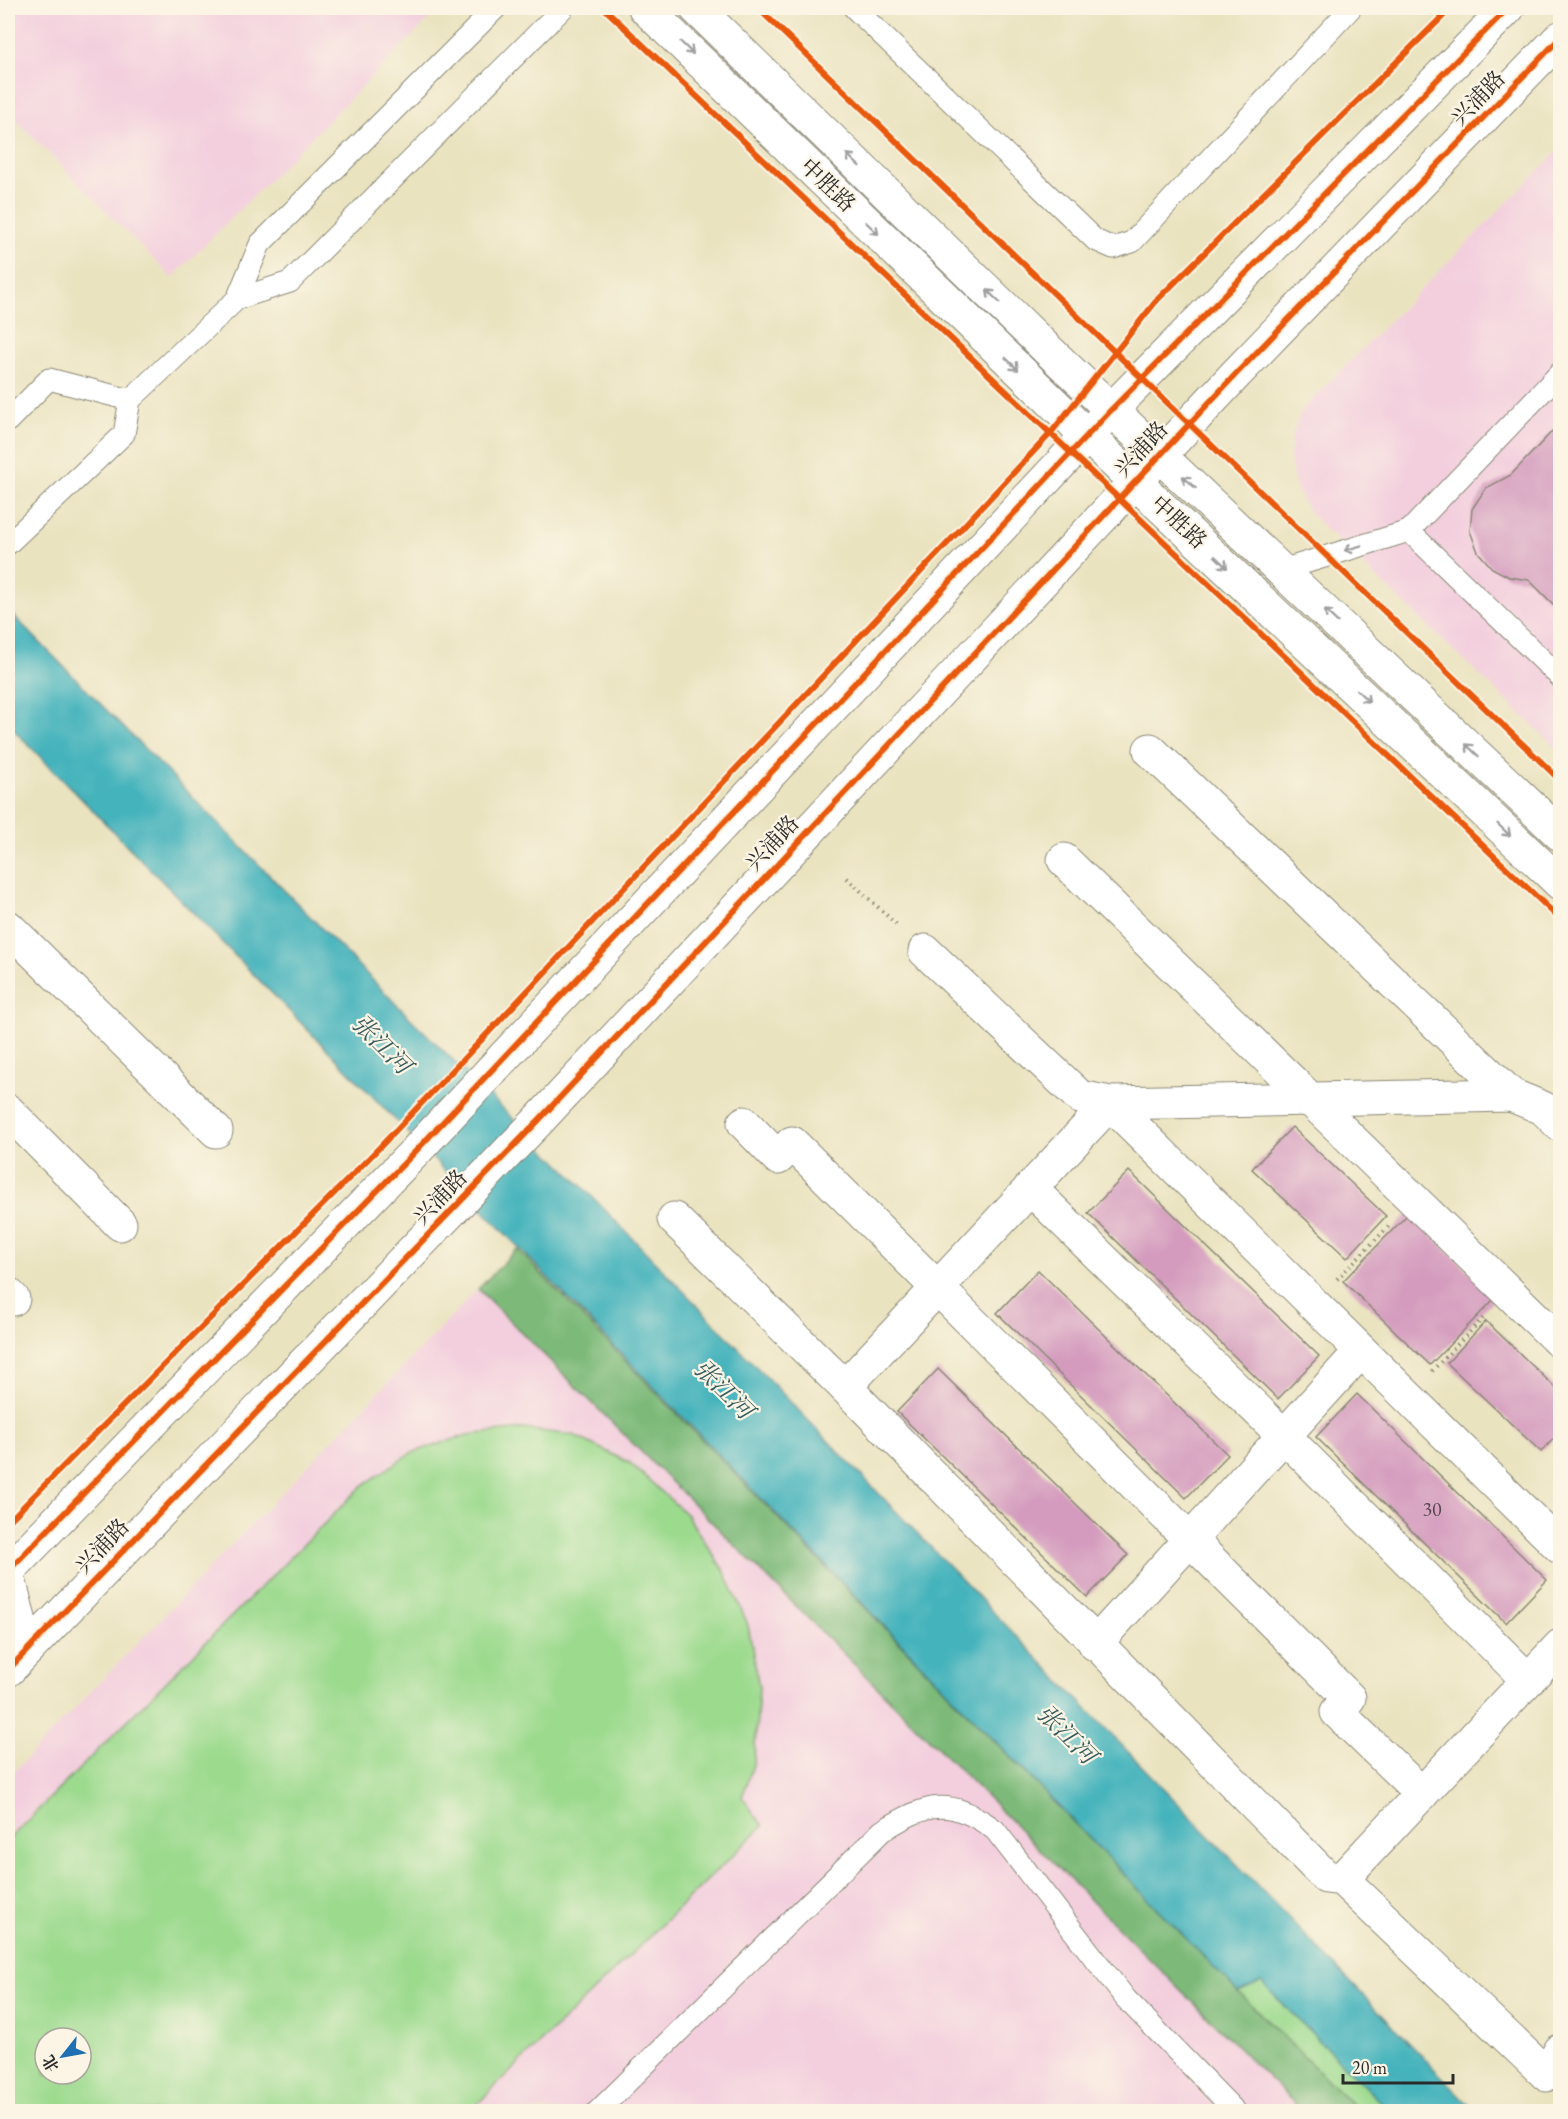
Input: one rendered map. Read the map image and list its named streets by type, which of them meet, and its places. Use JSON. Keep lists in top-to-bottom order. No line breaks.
{"streets":{"street":["兴浦路","中胜路"]},"crossings":[["兴浦路","中胜路"]],"water":["张江河"],"house_numbers":["30"],"scale_bar":"20 m","north":"bottom left"}
